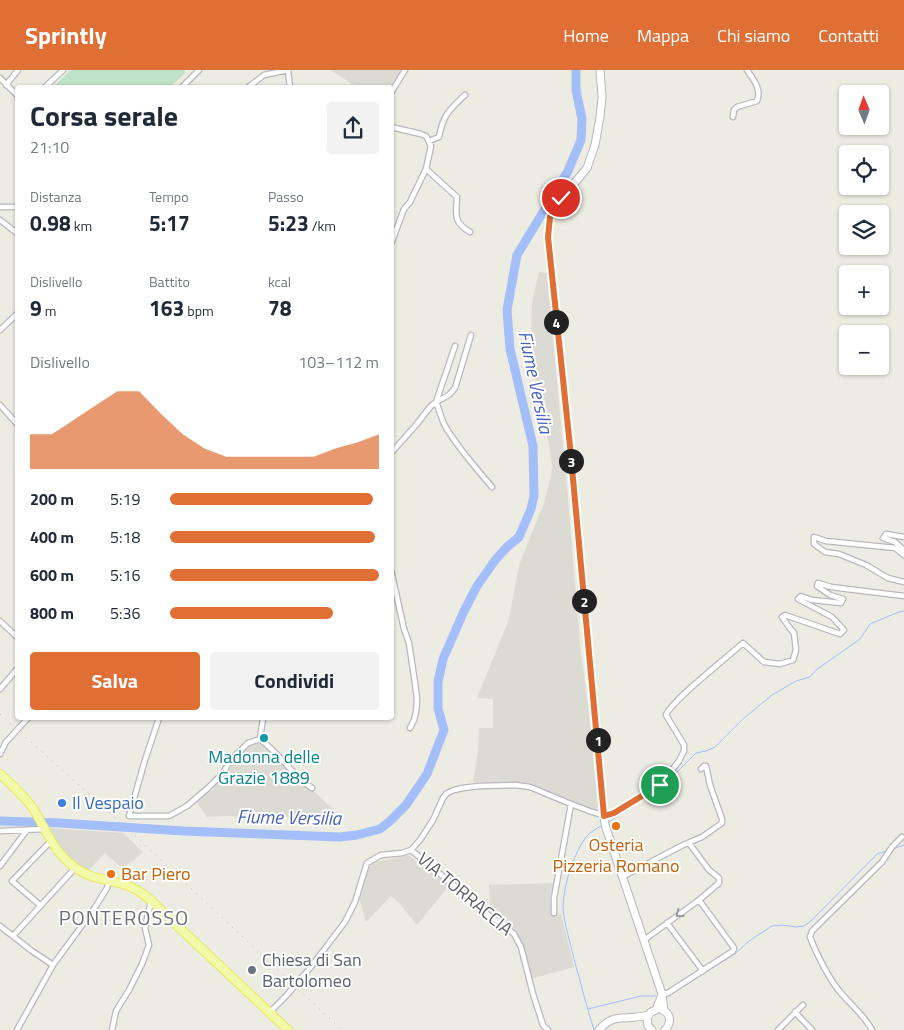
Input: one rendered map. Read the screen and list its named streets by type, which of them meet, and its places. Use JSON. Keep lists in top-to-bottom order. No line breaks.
{"streets":{"street":["VIA TORRACCIA"]},"districts":["PONTEROSSO"],"water":["Fiume Versilia"],"places":["Madonna delle Grazie 1889","Il Vespaio","Osteria Pizzeria Romano","Bar Piero","Chiesa di San Bartolomeo"],"north":"top","page":{"header":"Sprintly","nav":["Home","Mappa","Chi siamo","Contatti"],"map_buttons":["+","−"],"heading":["Corsa serale","21:10"],"stats":[["Distanza","0.98 km"],["Tempo","5:17"],["Passo","5:23 /km"],["Dislivello","9 m"],["Battito","163 bpm"],["kcal","78"]],"pins":["4","3","2","1"],"chart":["Dislivello","103–112 m"],"list":[{"name":"200 m","note":"5:19"},{"name":"400 m","note":"5:18"},{"name":"600 m","note":"5:16"},{"name":"800 m","note":"5:36"}],"buttons":["Salva","Condividi"]}}
